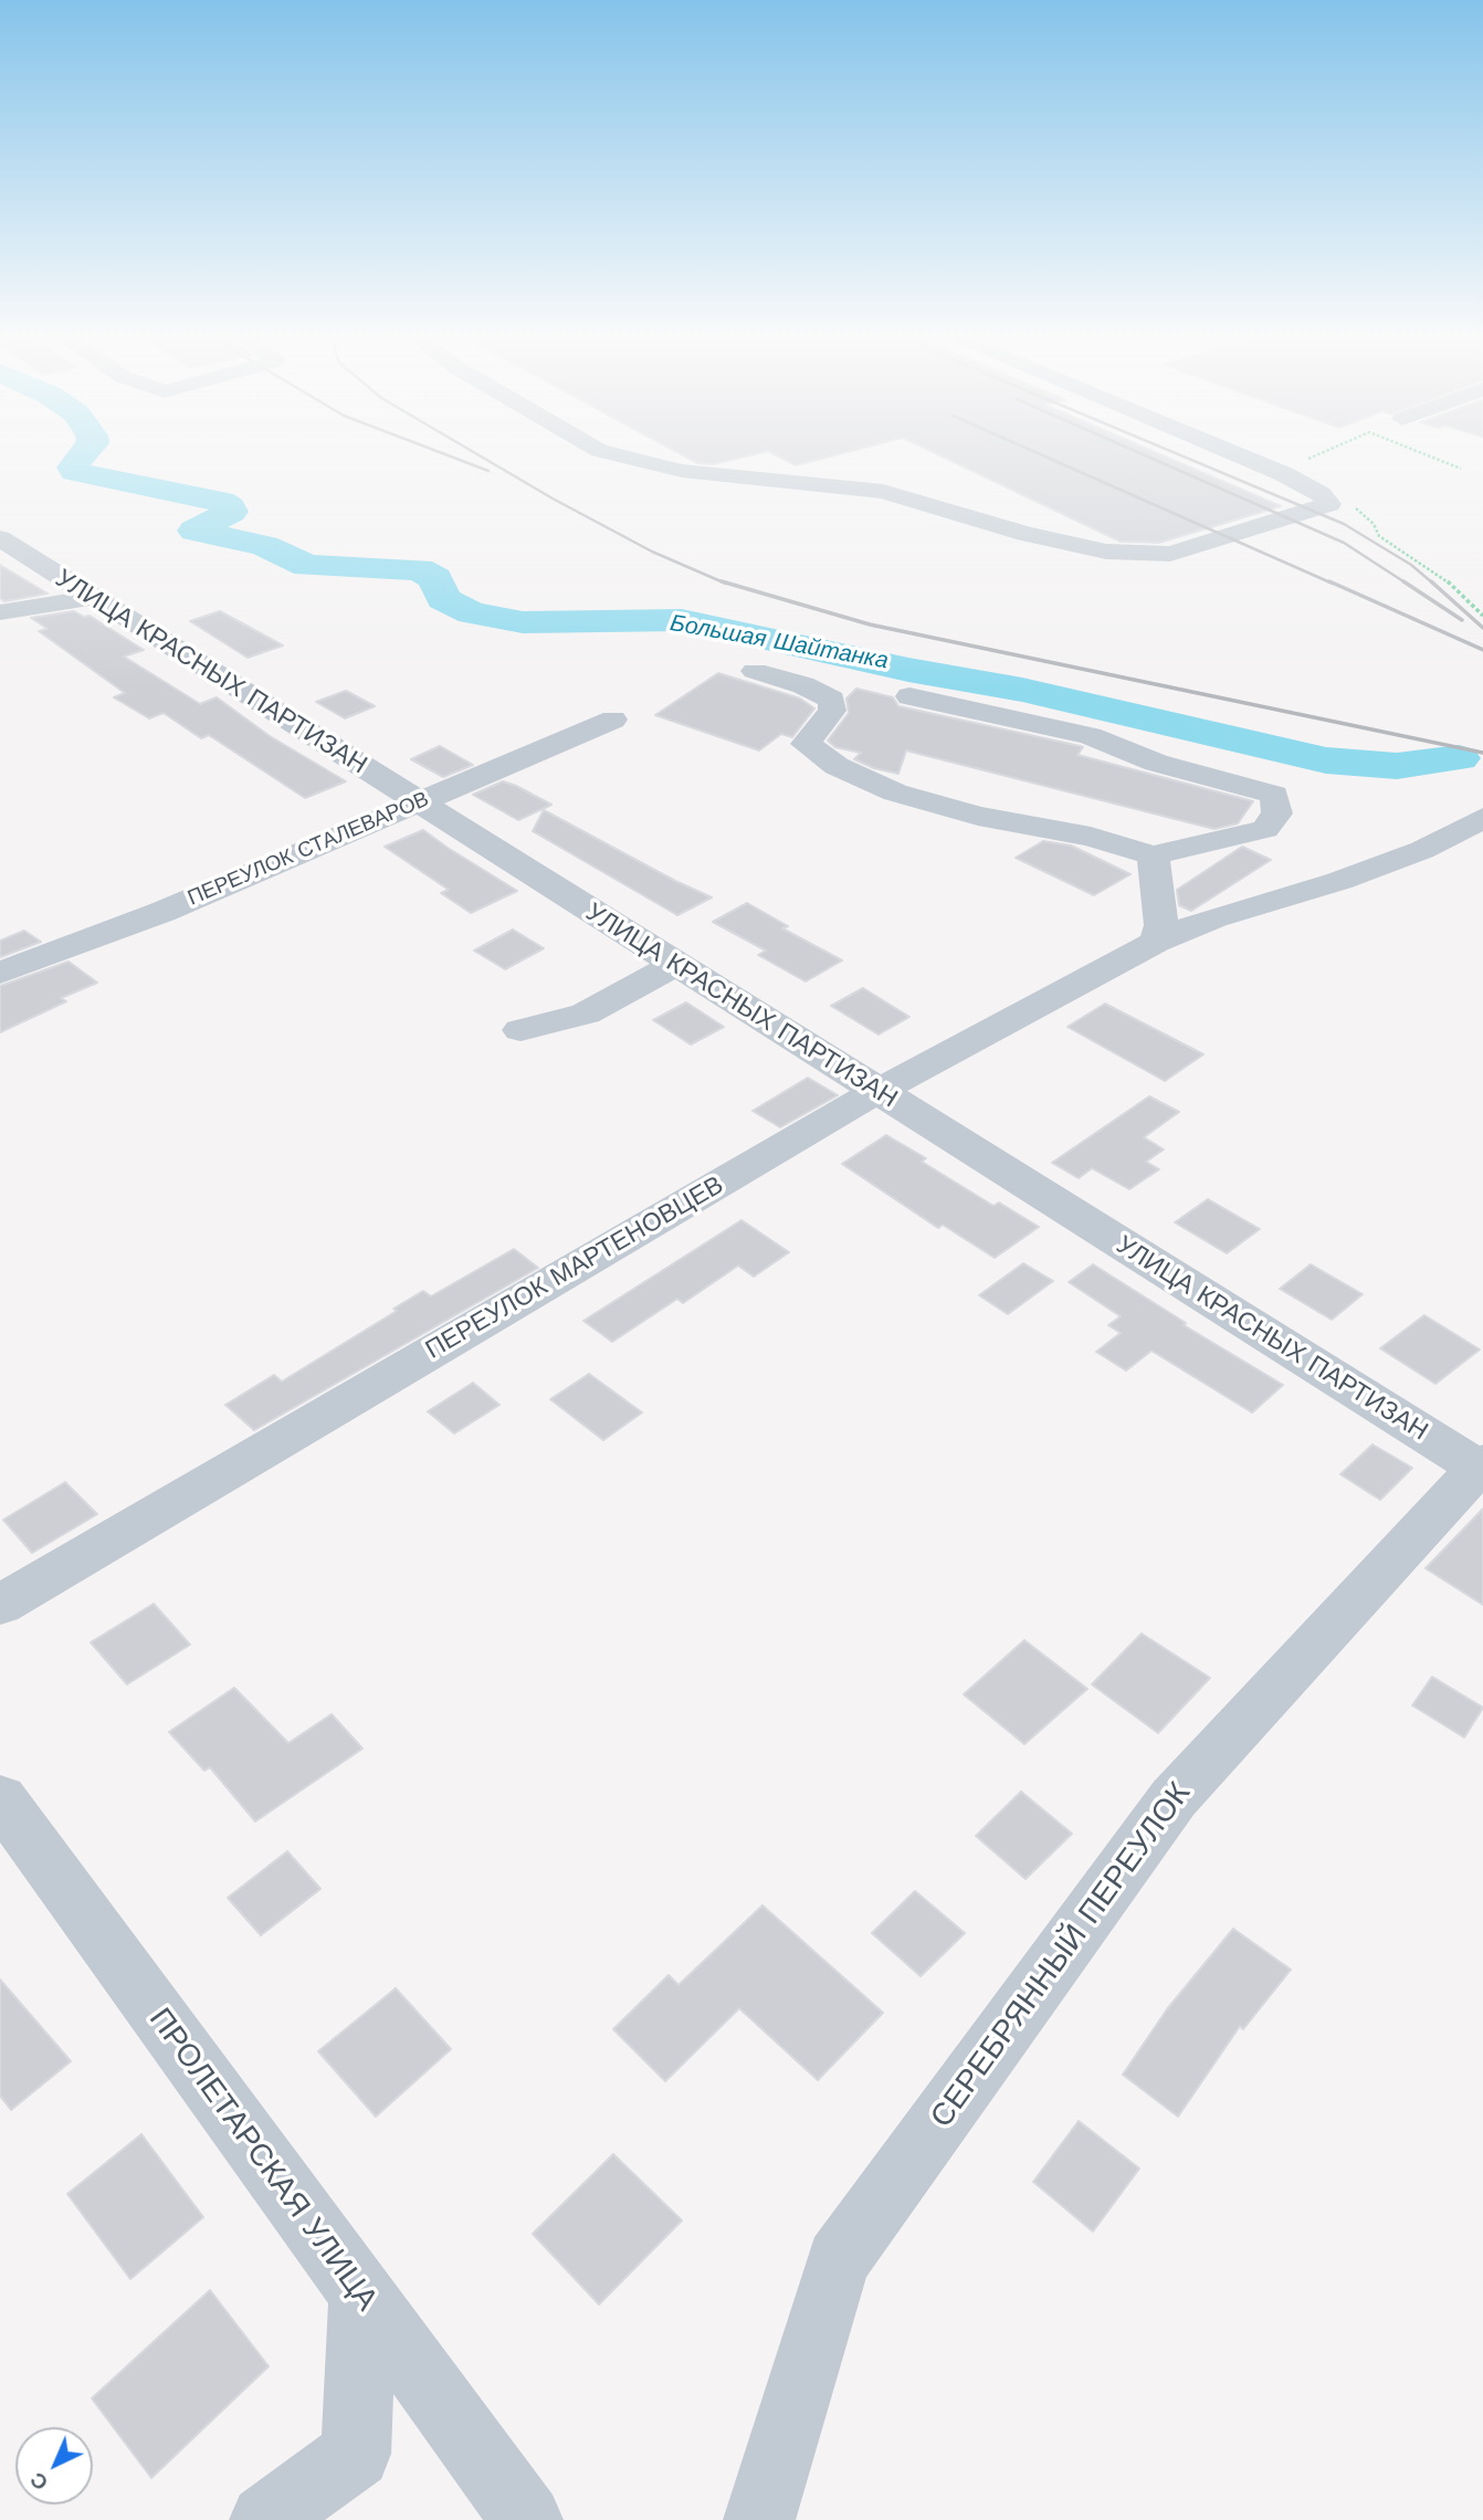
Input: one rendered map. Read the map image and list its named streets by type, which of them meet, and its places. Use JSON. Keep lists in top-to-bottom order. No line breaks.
{"streets":{"street":["УЛИЦА КРАСНЫХ ПАРТИЗАН","ПЕРЕУЛОК СТАЛЕВАРОВ","ПЕРЕУЛОК МАРТЕНОВЦЕВ","СЕРЕБРЯННЫЙ ПЕРЕУЛОК","ПРОЛЕТАРСКАЯ УЛИЦА"]},"crossings":[["УЛИЦА КРАСНЫХ ПАРТИЗАН","ПЕРЕУЛОК СТАЛЕВАРОВ"],["УЛИЦА КРАСНЫХ ПАРТИЗАН","ПЕРЕУЛОК МАРТЕНОВЦЕВ"],["УЛИЦА КРАСНЫХ ПАРТИЗАН","СЕРЕБРЯННЫЙ ПЕРЕУЛОК"]],"water":["Большая Шайтанка"],"north":"bottom left"}
